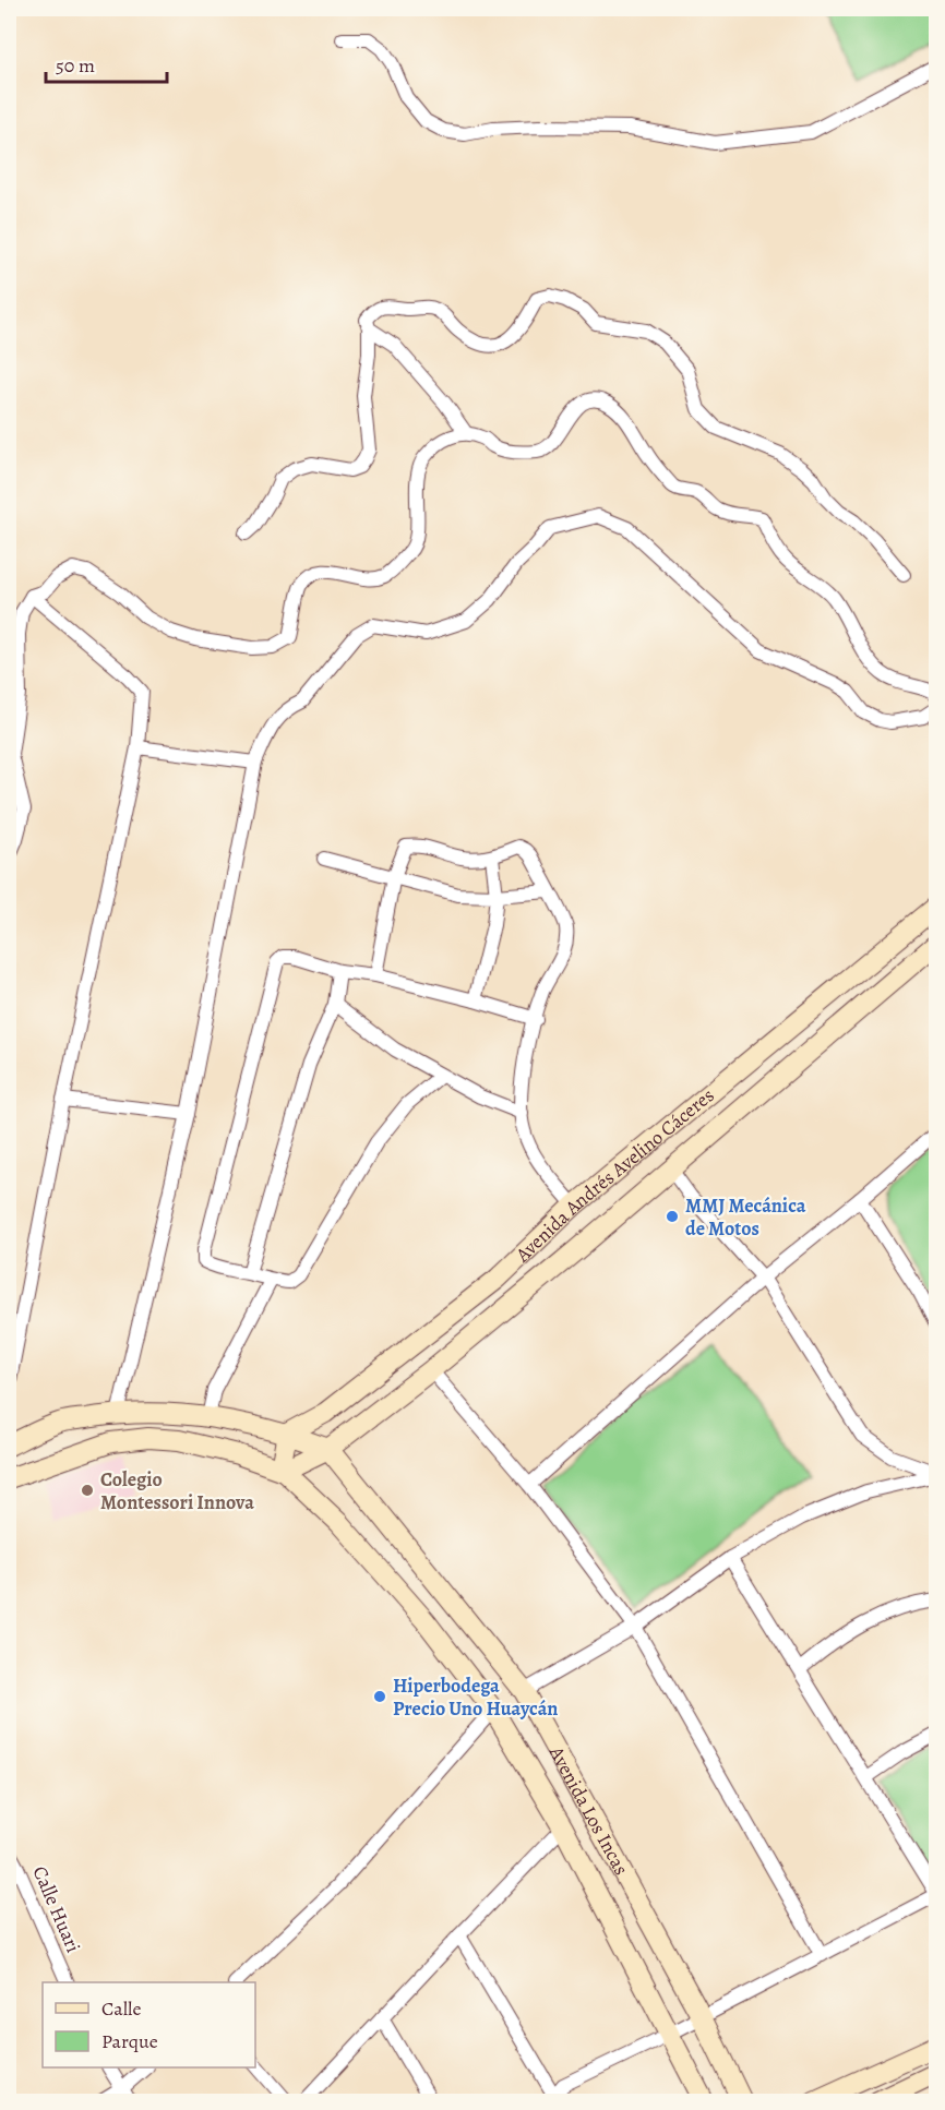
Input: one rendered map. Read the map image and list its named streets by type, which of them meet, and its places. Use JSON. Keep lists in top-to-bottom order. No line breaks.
{"streets":{"main road":["Avenida Andrés Avelino Cáceres","Avenida Los Incas"],"street":["Calle Huari"]},"crossings":[["Avenida Andrés Avelino Cáceres","Avenida Los Incas"]],"places":["MMJ Mecánica de Motos","Colegio Montessori Innova","Hiperbodega Precio Uno Huaycán"],"legend":["Calle","Parque"],"scale_bar":"50 m"}
